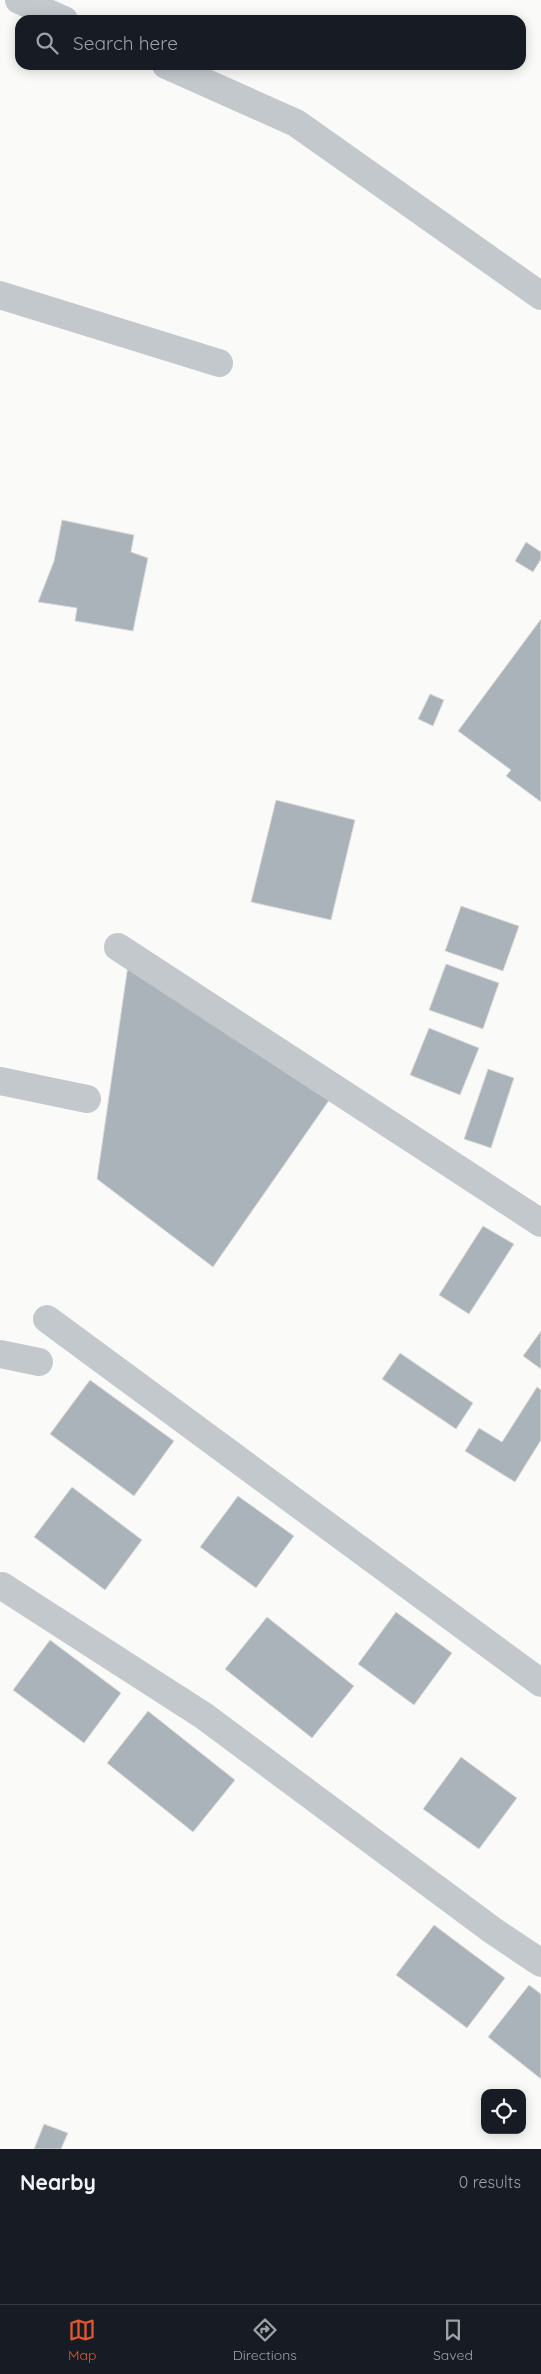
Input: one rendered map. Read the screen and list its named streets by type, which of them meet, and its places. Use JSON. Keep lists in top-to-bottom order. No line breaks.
{"page":{"search":"Search here","heading":["Nearby","0 results"],"nav":["Map","Directions","Saved"]}}
